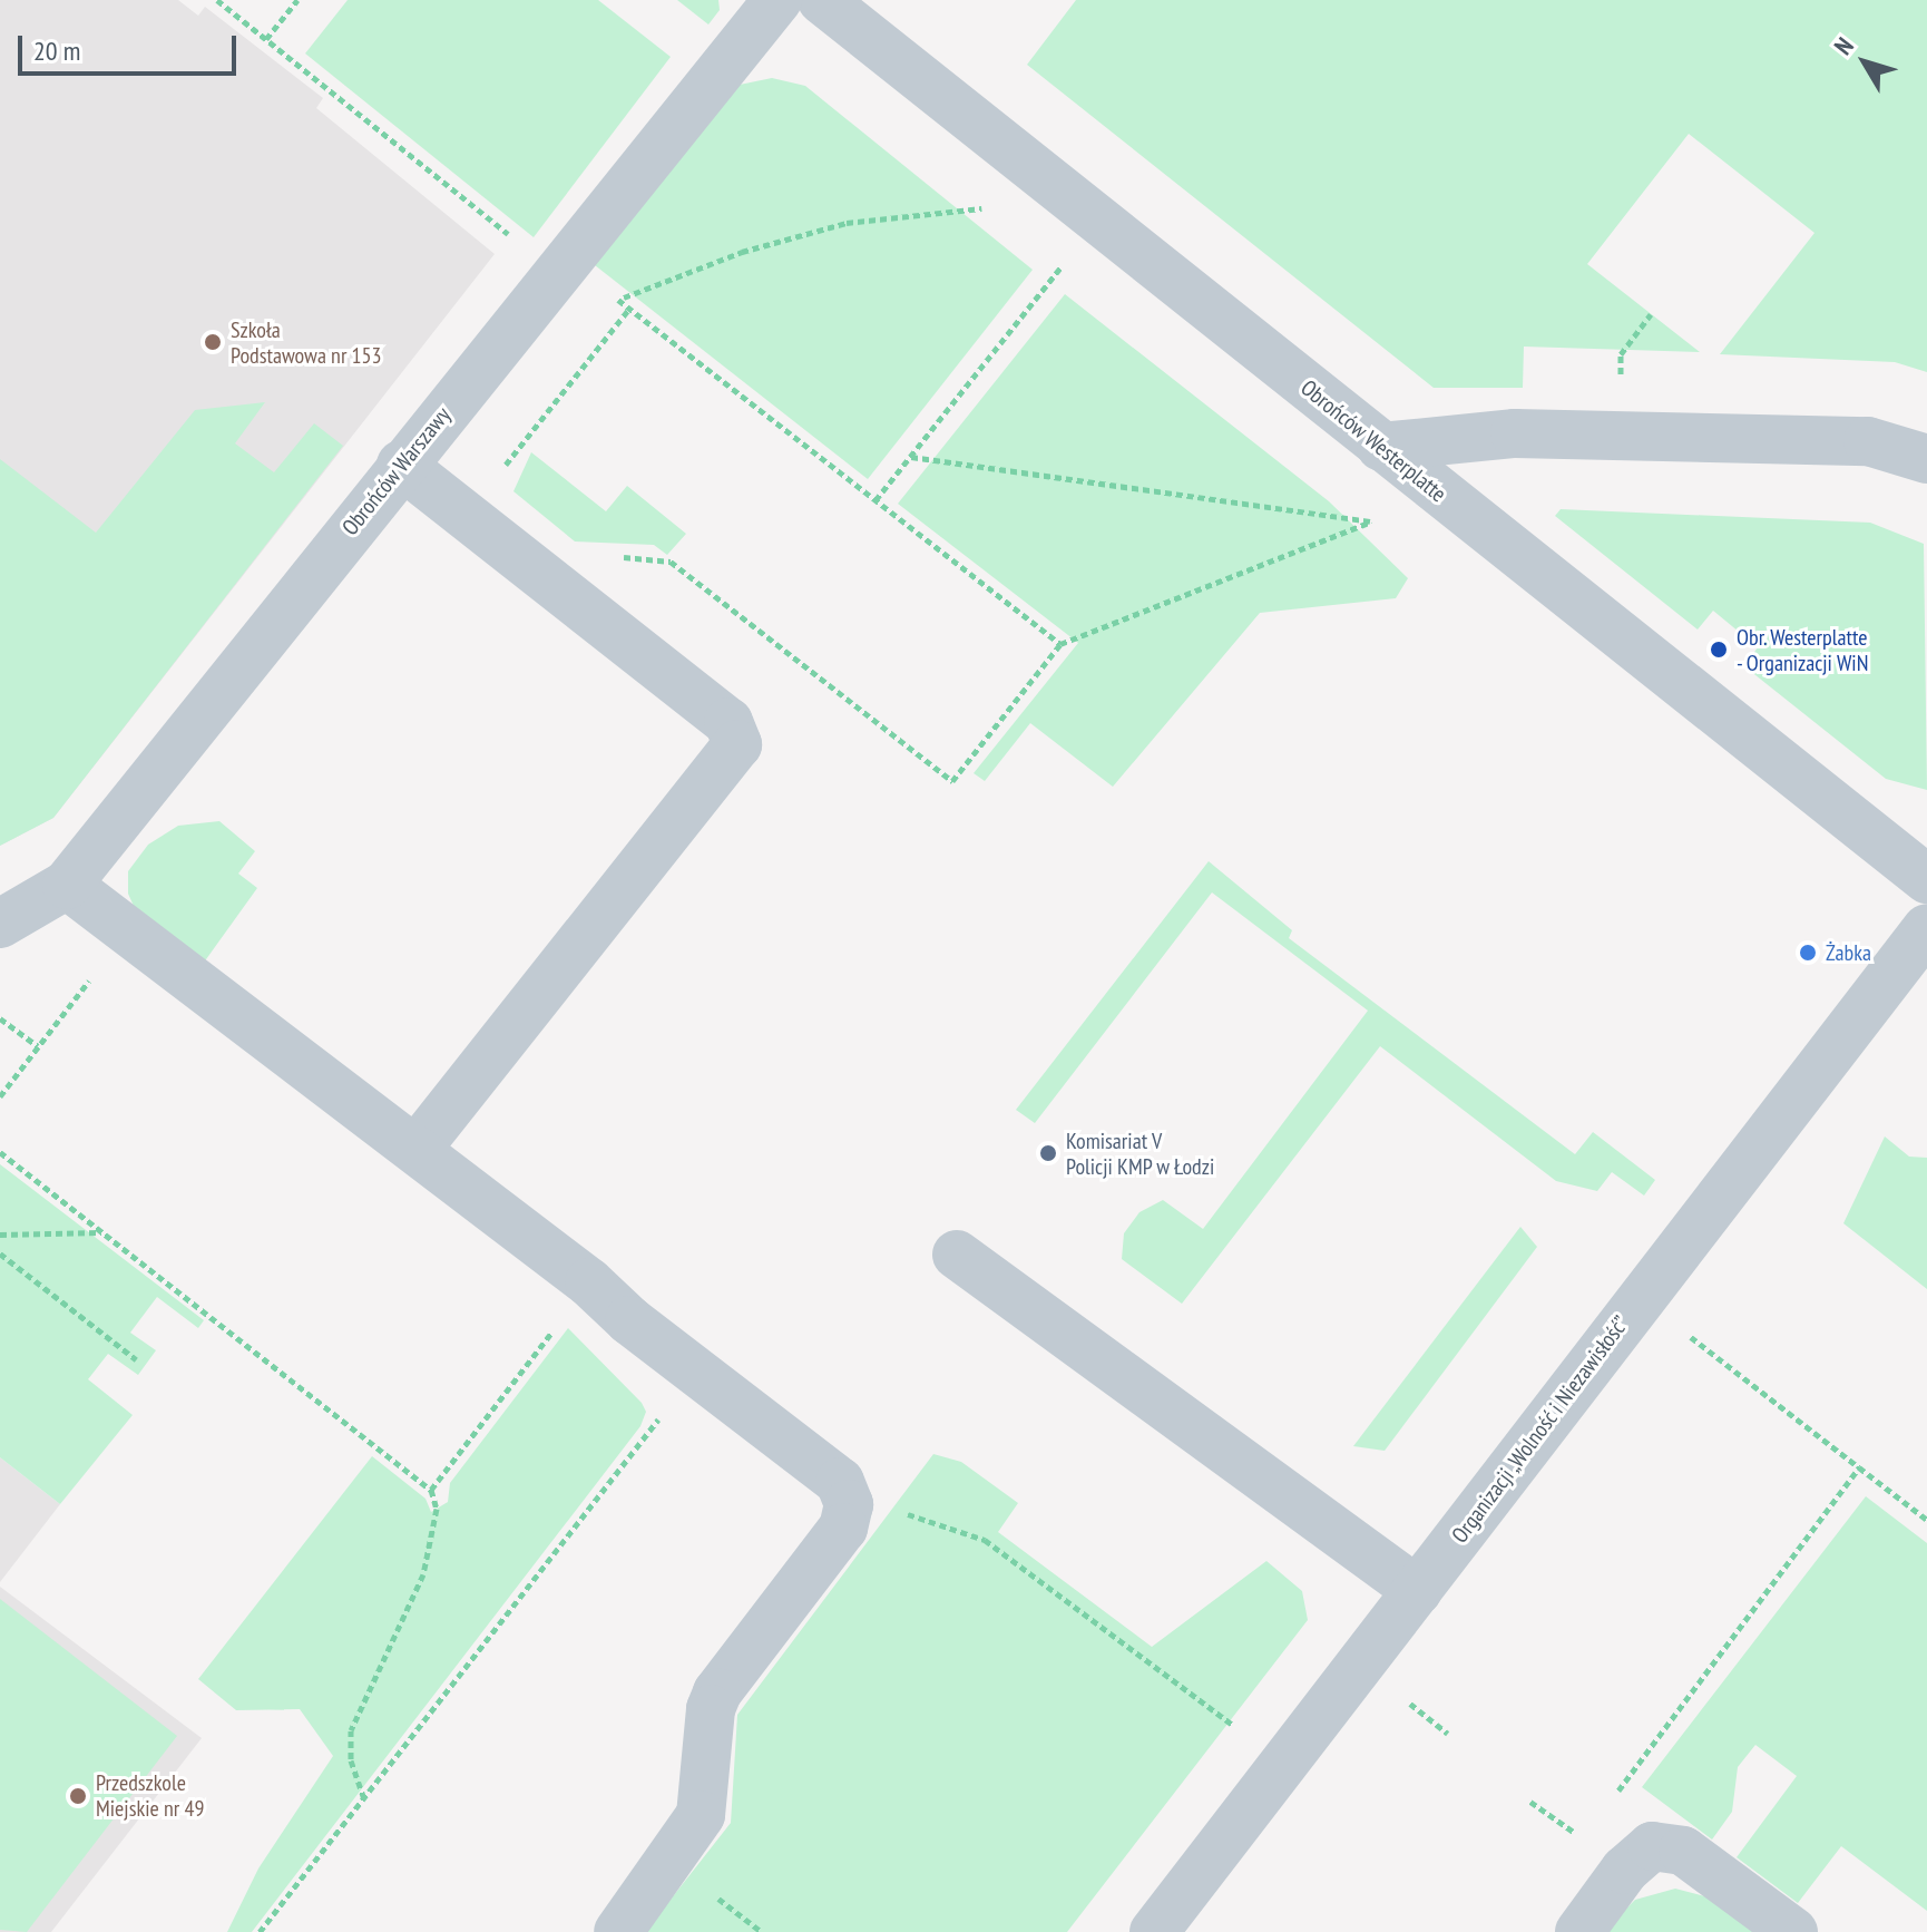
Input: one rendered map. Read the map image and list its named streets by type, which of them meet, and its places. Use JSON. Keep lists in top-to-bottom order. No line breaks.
{"streets":{"street":["Obrońców Westerplatte","Obrońców Warszawy","Organizacji „Wolność i Niezawisłość”"]},"places":["Szkoła Podstawowa nr 153","Obr. Westerplatte - Organizacji WiN","Żabka","Komisariat V Policji KMP w Łodzi","Przedszkole Miejskie nr 49"],"scale_bar":"20 m","north":"top left"}
